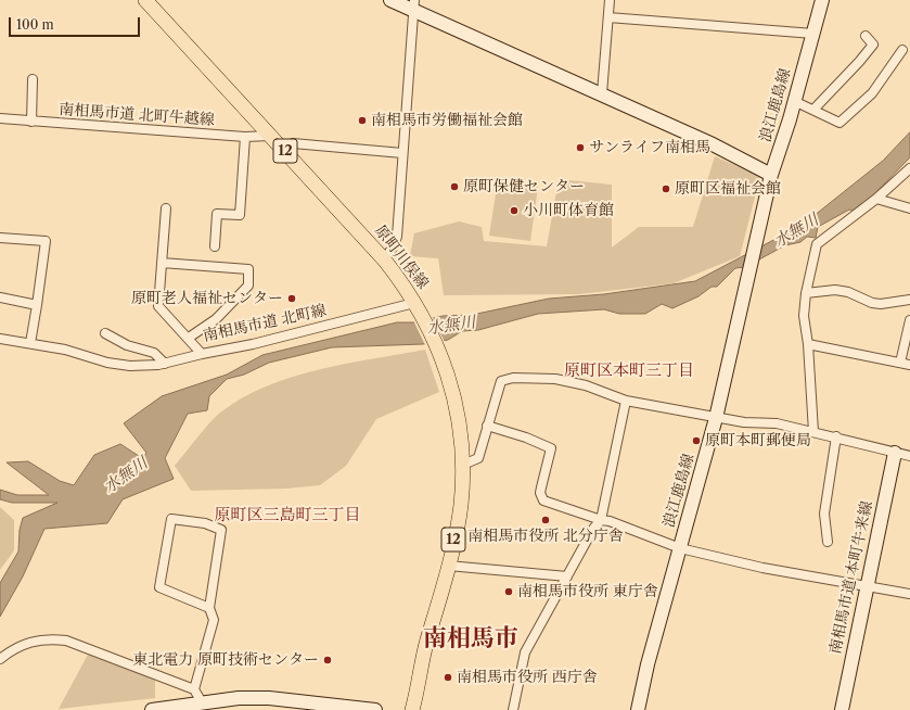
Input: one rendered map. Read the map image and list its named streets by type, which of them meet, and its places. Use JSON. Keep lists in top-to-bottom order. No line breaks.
{"streets":{"main road":["12","原町川俣線"],"street":["浪江鹿島線","南相馬市道 北町牛越線","南相馬市道 北町線","南相馬市道 本町牛来線"]},"crossings":[["南相馬市道 北町牛越線","原町川俣線"],["原町川俣線","南相馬市道 北町線"]],"districts":["原町区本町三丁目","原町区三島町三丁目","南相馬市"],"water":["水無川"],"places":["南相馬市労働福祉会館","サンライフ南相馬","原町保健センター","原町区福祉会館","小川町体育館","原町老人福祉センター","原町本町郵便局","南相馬市役所 北分庁舎","南相馬市役所 東庁舎","東北電力 原町技術センター","南相馬市役所 西庁舎"],"scale_bar":"100 m"}
